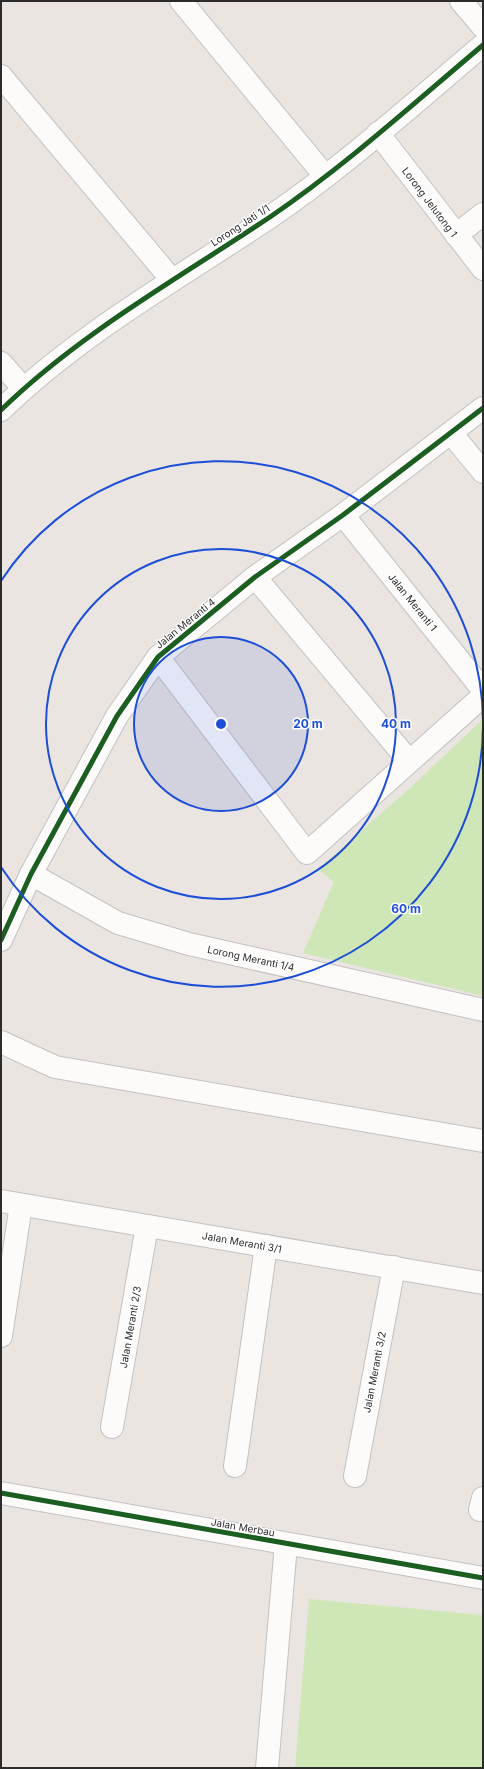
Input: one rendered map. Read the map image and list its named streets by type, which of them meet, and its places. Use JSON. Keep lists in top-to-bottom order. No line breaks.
{"streets":{"street":["Lorong Jelutong 1","Lorong Jati 1/1","Jalan Meranti 1","Jalan Meranti 4","Lorong Meranti 1/4","Jalan Meranti 3/1","Jalan Meranti 2/3","Jalan Meranti 3/2","Jalan Merbau"]},"crossings":[["Lorong Jelutong 1","Lorong Jati 1/1"],["Jalan Meranti 1","Jalan Meranti 4"],["Jalan Meranti 4","Lorong Meranti 1/4"],["Jalan Meranti 3/1","Jalan Meranti 2/3"],["Jalan Meranti 3/1","Jalan Meranti 3/2"]],"rings":["20 m","40 m","60 m"]}
